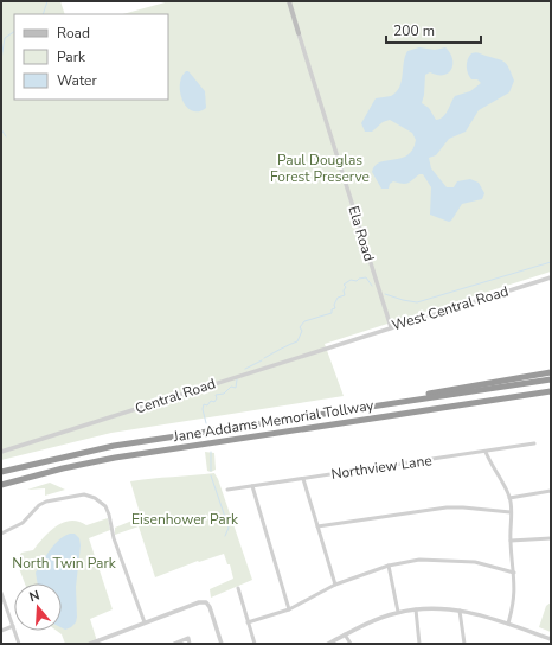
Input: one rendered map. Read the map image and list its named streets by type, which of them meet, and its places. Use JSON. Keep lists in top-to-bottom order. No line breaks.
{"streets":{"highway":["Jane Addams Memorial Tollway"],"street":["Ela Road","West Central Road","Central Road","Northview Lane"]},"crossings":[["Ela Road","West Central Road"],["West Central Road","Central Road"]],"parks":["Paul Douglas Forest Preserve","Eisenhower Park","North Twin Park"],"legend":["Road","Park","Water"],"scale_bar":"200 m","north":"top"}
